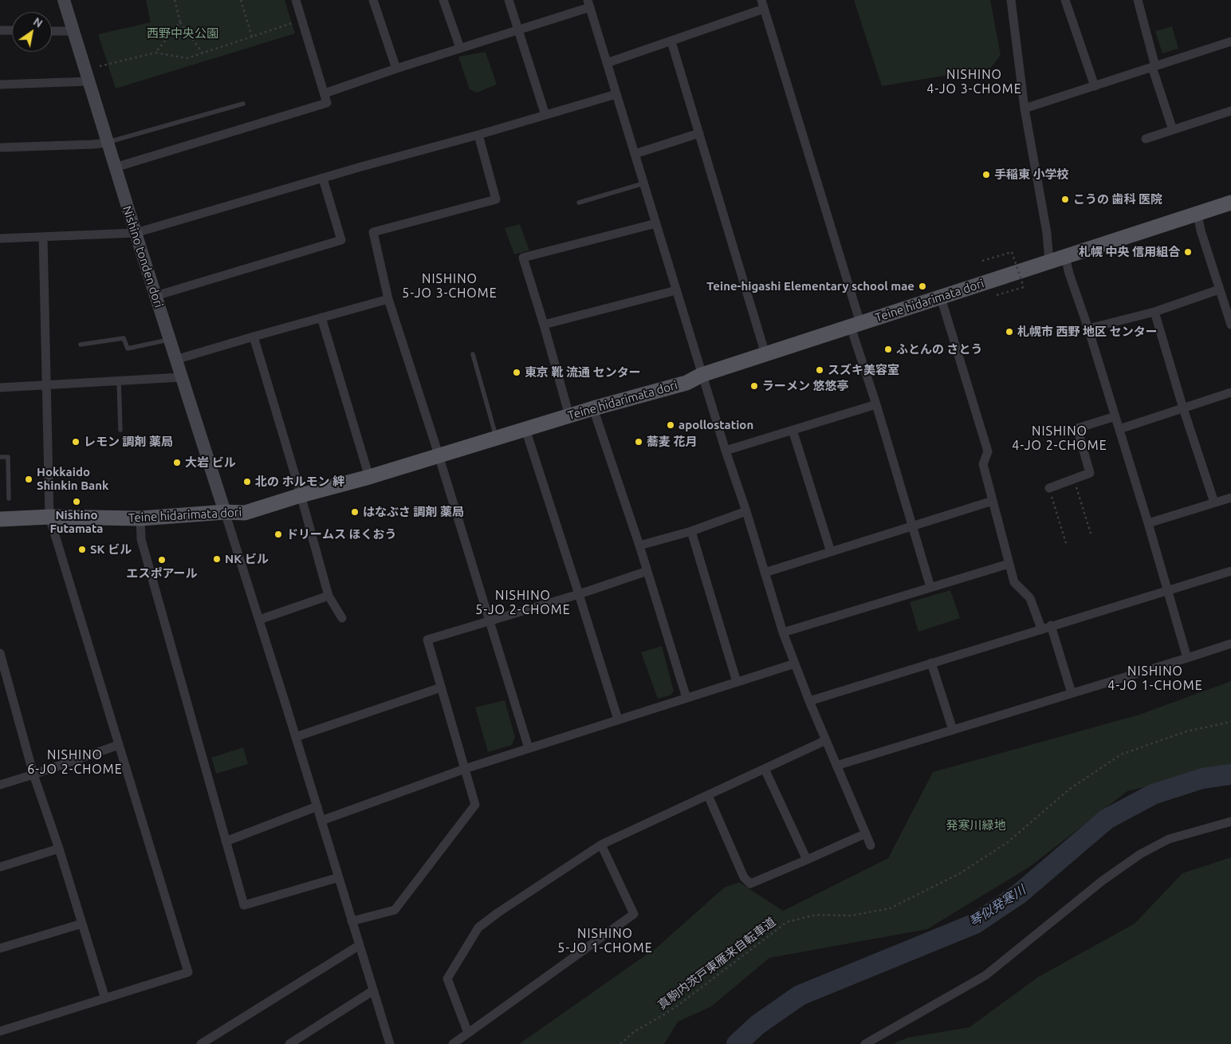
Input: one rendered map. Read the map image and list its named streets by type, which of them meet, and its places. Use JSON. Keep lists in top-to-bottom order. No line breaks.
{"streets":{"main road":["Teine hidarimata dori"],"street":["Nishino tonden dori"],"path":["真駒内茨戸東雁来自転車道"]},"crossings":[["Nishino tonden dori","Teine hidarimata dori"]],"districts":["NISHINO 4-JO 3-CHOME","NISHINO 5-JO 3-CHOME","NISHINO 4-JO 2-CHOME","NISHINO 5-JO 2-CHOME","NISHINO 4-JO 1-CHOME","NISHINO 6-JO 2-CHOME","NISHINO 5-JO 1-CHOME"],"water":["琴似発寒川"],"parks":["西野中央公園","発寒川緑地"],"places":["手稲東 小学校","こうの 歯科 医院","札幌 中央 信用組合","Teine-higashi Elementary school mae","札幌市 西野 地区 センター","ふとんの さとう","スズキ美容室","東京 靴 流通 センター","ラーメン 悠悠亭","apollostation","レモン 調剤 薬局","蕎麦 花月","大岩 ビル","Hokkaido Shinkin Bank","北の ホルモン 絆","Nishino Futamata","はなぶさ 調剤 薬局","ドリームス ほくおう","SK ビル","NK ビル","エスポアール"],"north":"top right"}
